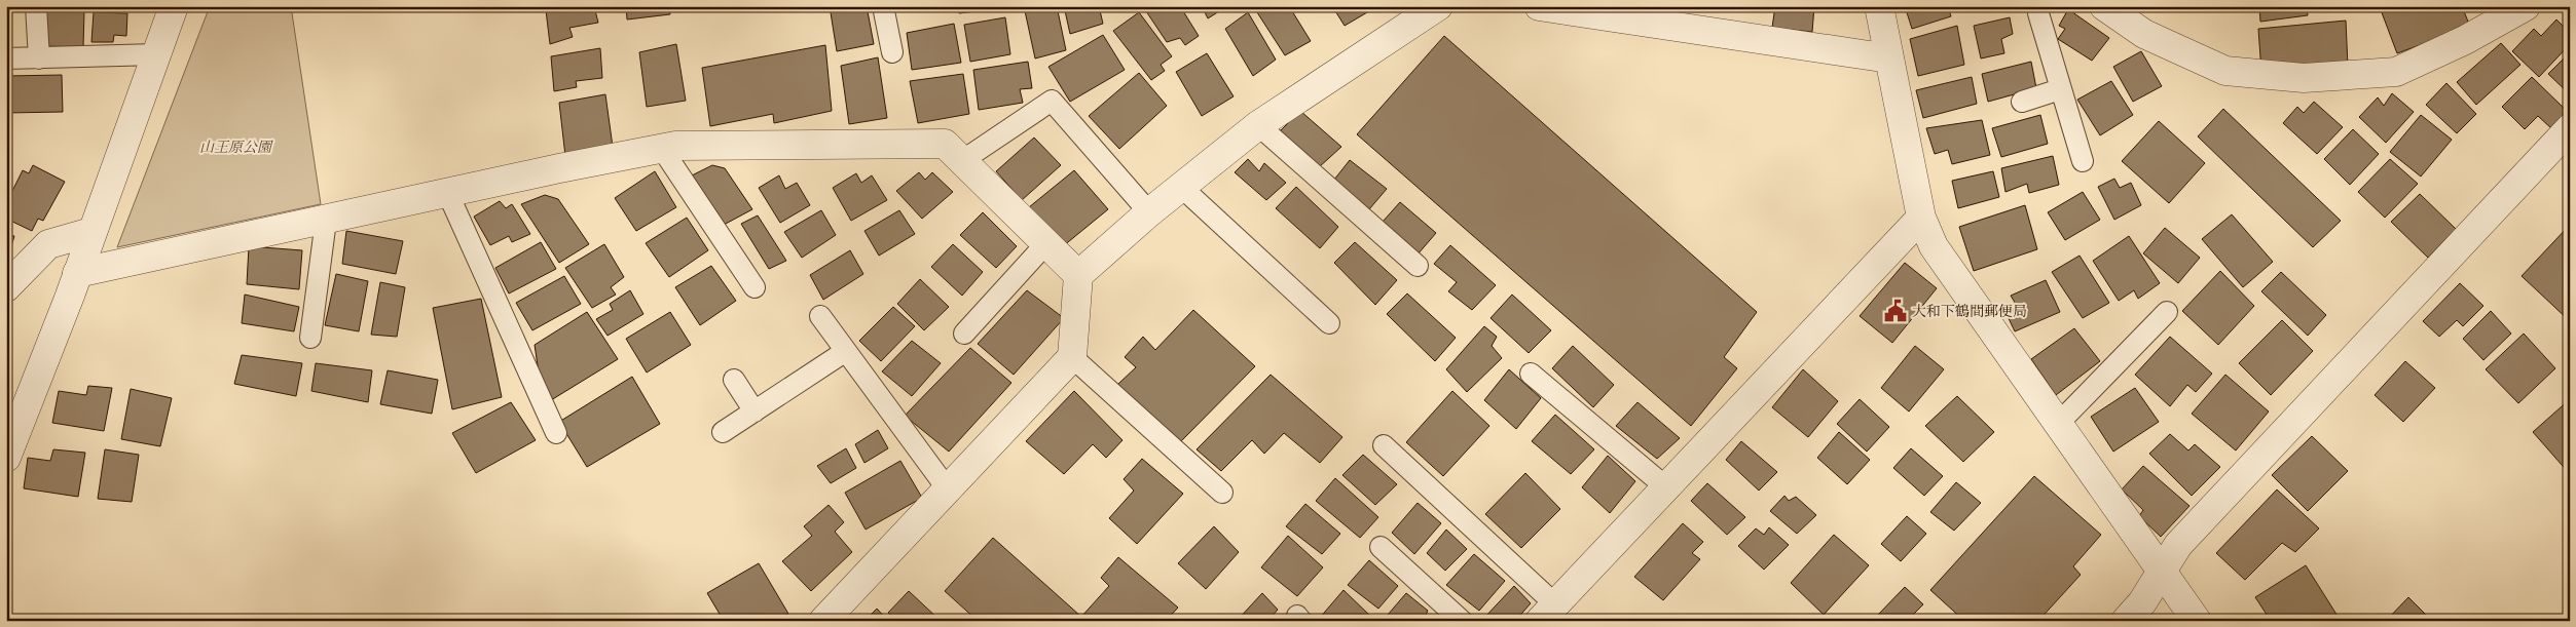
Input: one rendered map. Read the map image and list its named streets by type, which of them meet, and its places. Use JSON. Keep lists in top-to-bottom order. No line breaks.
{"parks":["山王原公園"],"places":{"public building":["大和下鶴間郵便局"]}}
